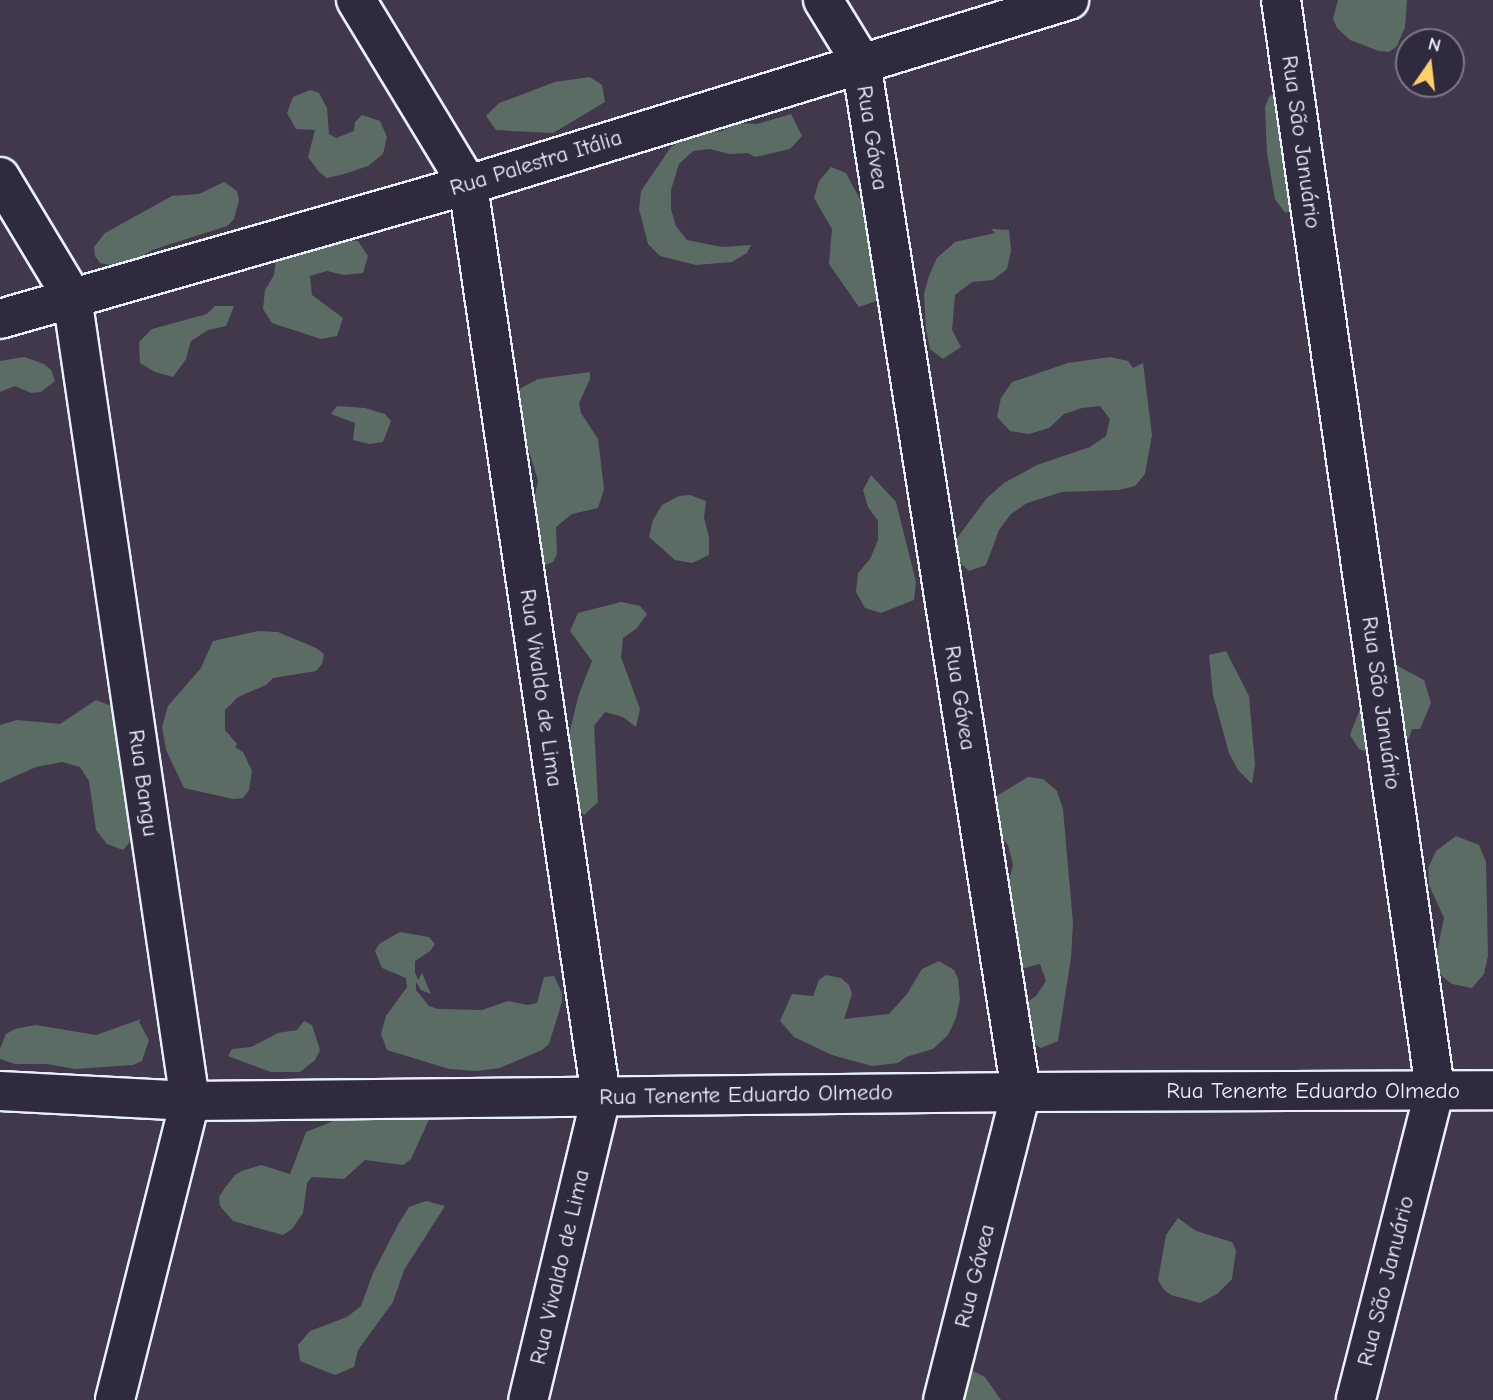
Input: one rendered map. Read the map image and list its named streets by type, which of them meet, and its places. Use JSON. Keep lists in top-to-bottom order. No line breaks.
{"streets":{"street":["Rua Gávea","Rua São Januário","Rua Palestra Itália","Rua Vivaldo de Lima","Rua Bangu","Rua Tenente Eduardo Olmedo"]},"crossings":[["Rua Gávea","Rua Palestra Itália"],["Rua Gávea","Rua Tenente Eduardo Olmedo"],["Rua São Januário","Rua Tenente Eduardo Olmedo"],["Rua Palestra Itália","Rua Vivaldo de Lima"],["Rua Palestra Itália","Rua Bangu"],["Rua Vivaldo de Lima","Rua Tenente Eduardo Olmedo"],["Rua Bangu","Rua Tenente Eduardo Olmedo"]],"north":"top"}
